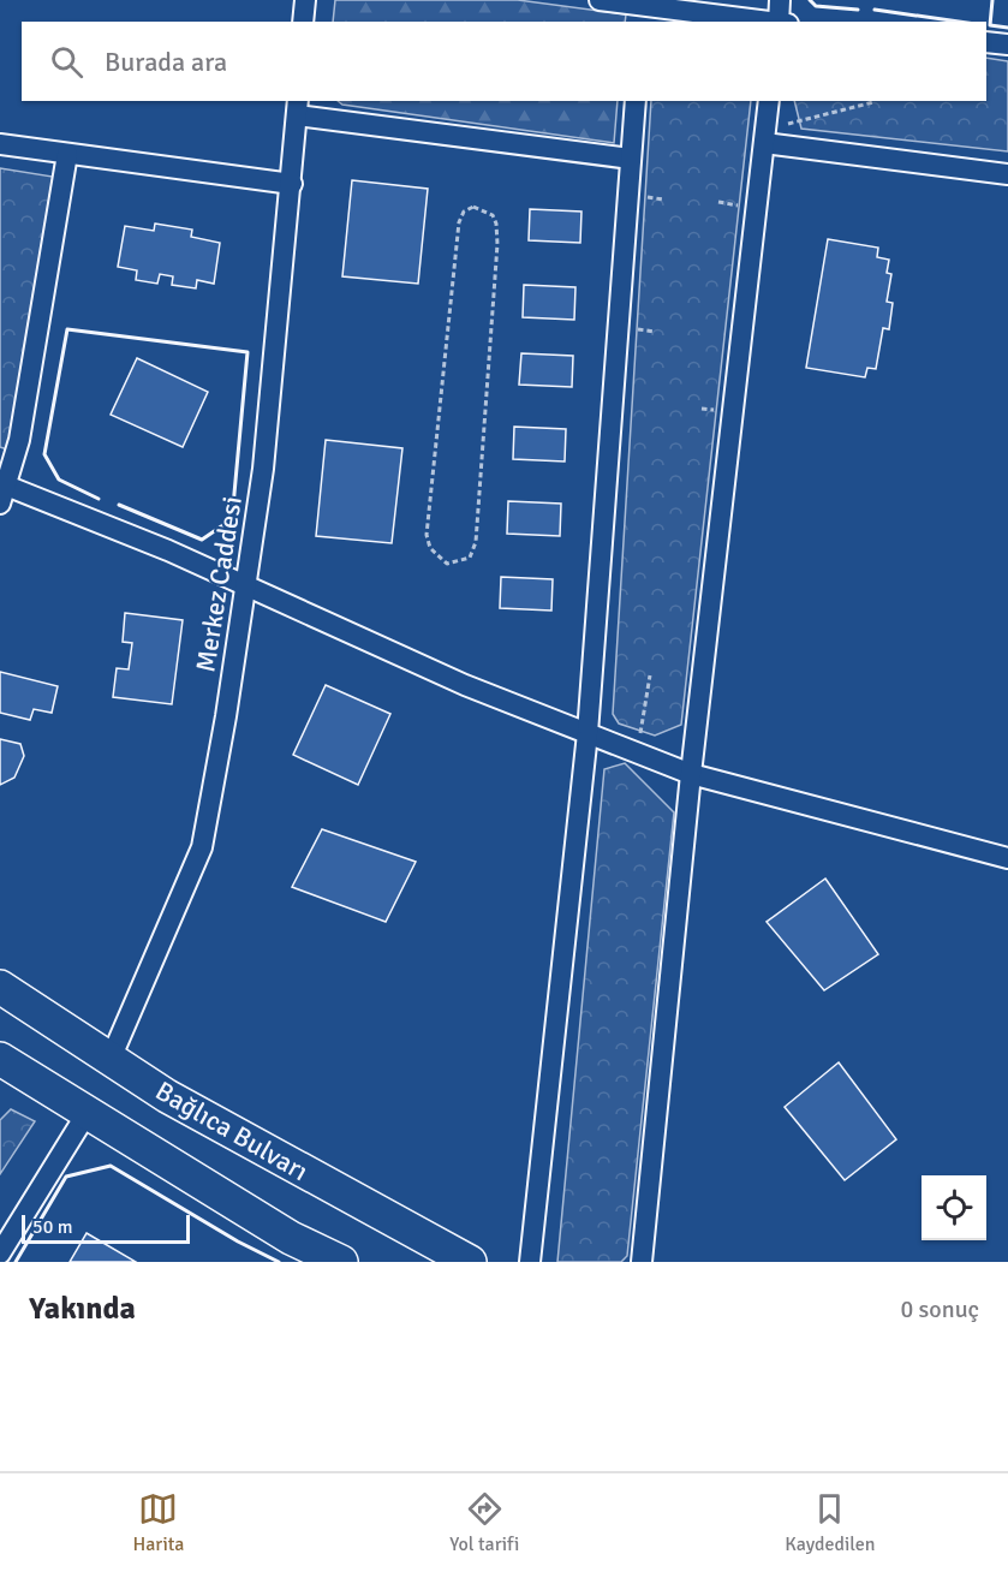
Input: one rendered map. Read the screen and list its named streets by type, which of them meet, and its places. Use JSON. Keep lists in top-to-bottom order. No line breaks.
{"streets":{"main road":["Bağlıca Bulvarı"],"street":["Merkez Caddesi"]},"crossings":[["Merkez Caddesi","Bağlıca Bulvarı"]],"scale_bar":"50 m","page":{"search":"Burada ara","scale":"50 m","heading":["Yakında","0 sonuç"],"nav":["Harita","Yol tarifi","Kaydedilen"]}}
